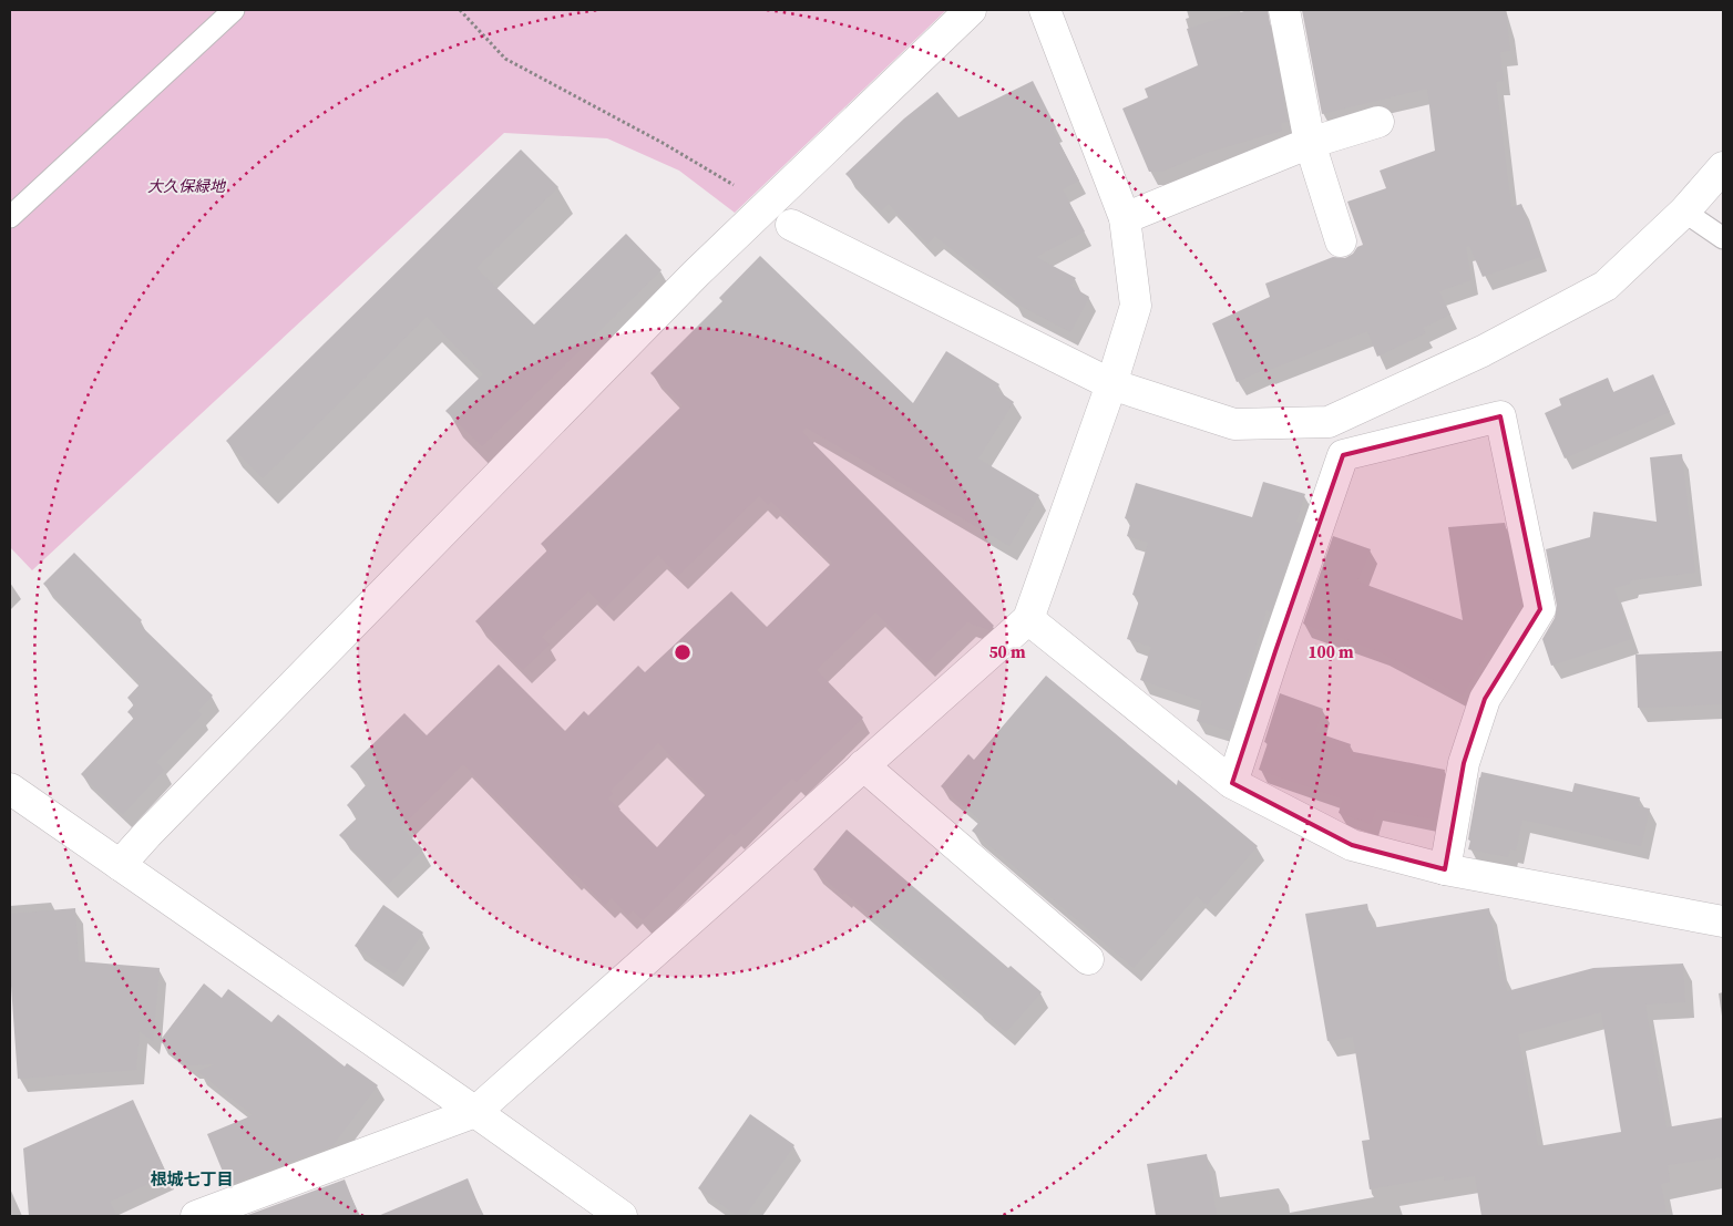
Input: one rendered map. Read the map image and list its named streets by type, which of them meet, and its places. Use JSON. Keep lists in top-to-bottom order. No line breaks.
{"districts":["根城七丁目"],"parks":["大久保緑地"],"rings":["50 m","100 m"]}
